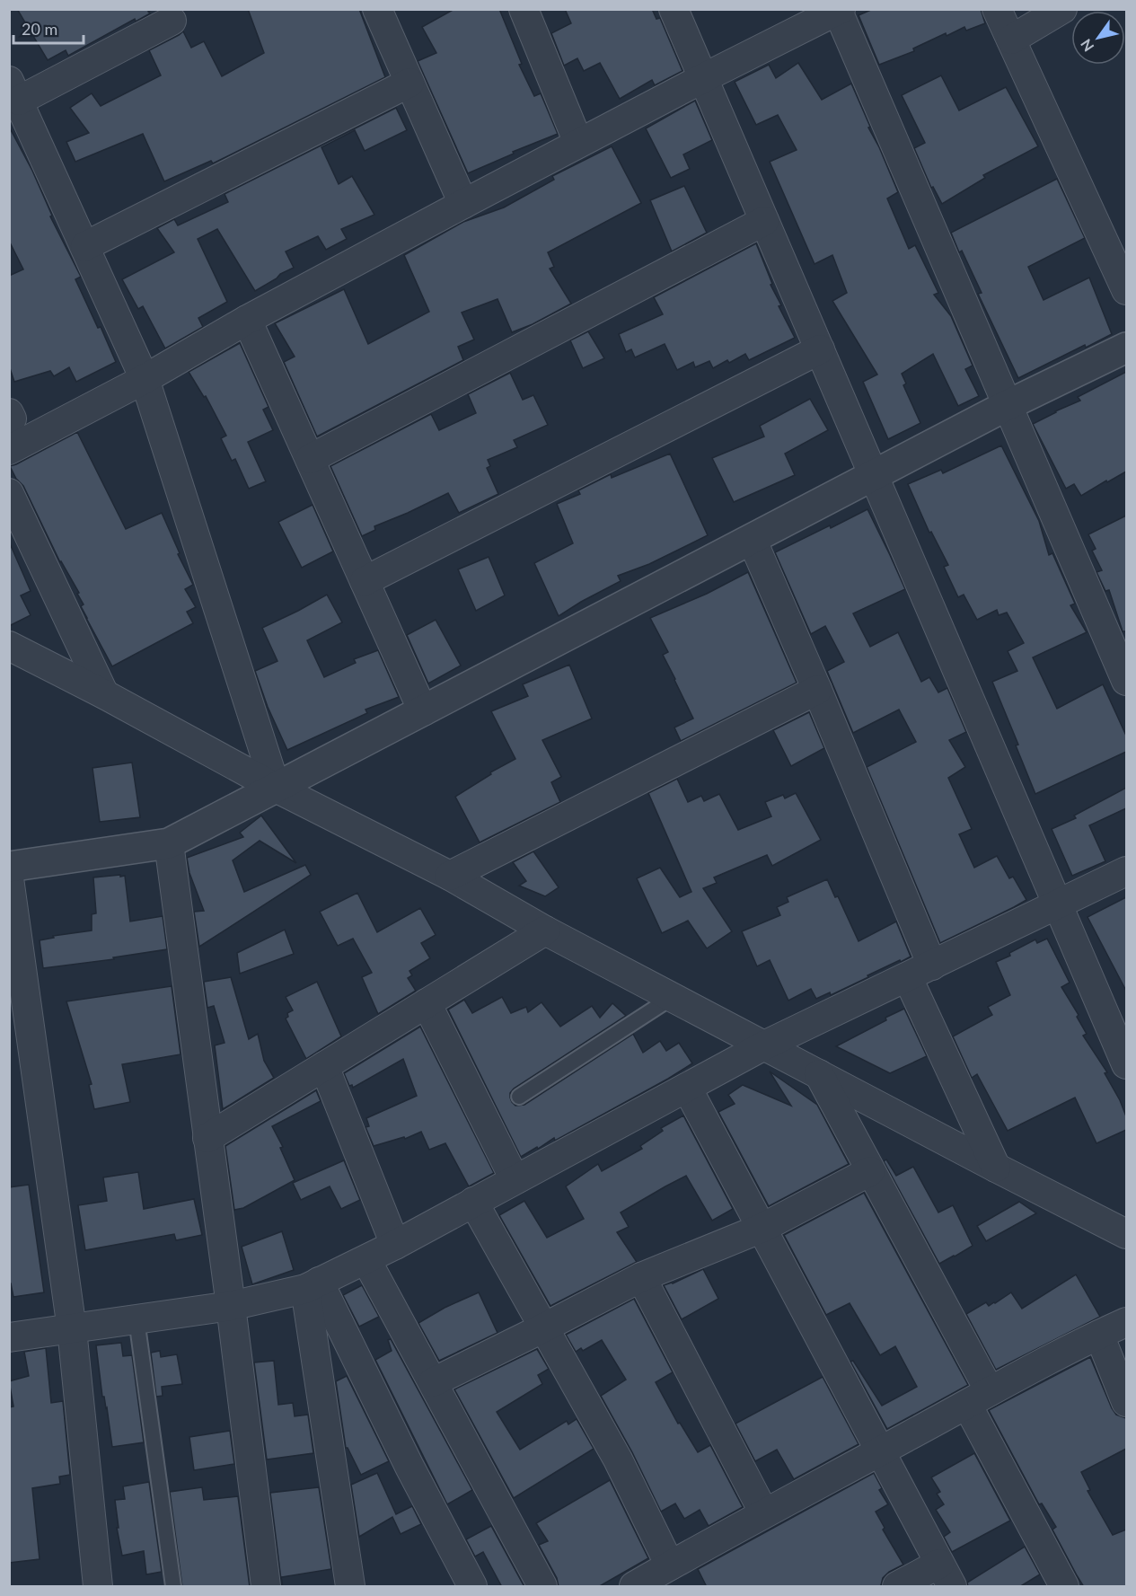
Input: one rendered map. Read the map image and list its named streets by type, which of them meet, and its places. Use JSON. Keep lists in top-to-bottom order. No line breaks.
{"scale_bar":"20 m","north":"bottom left"}
